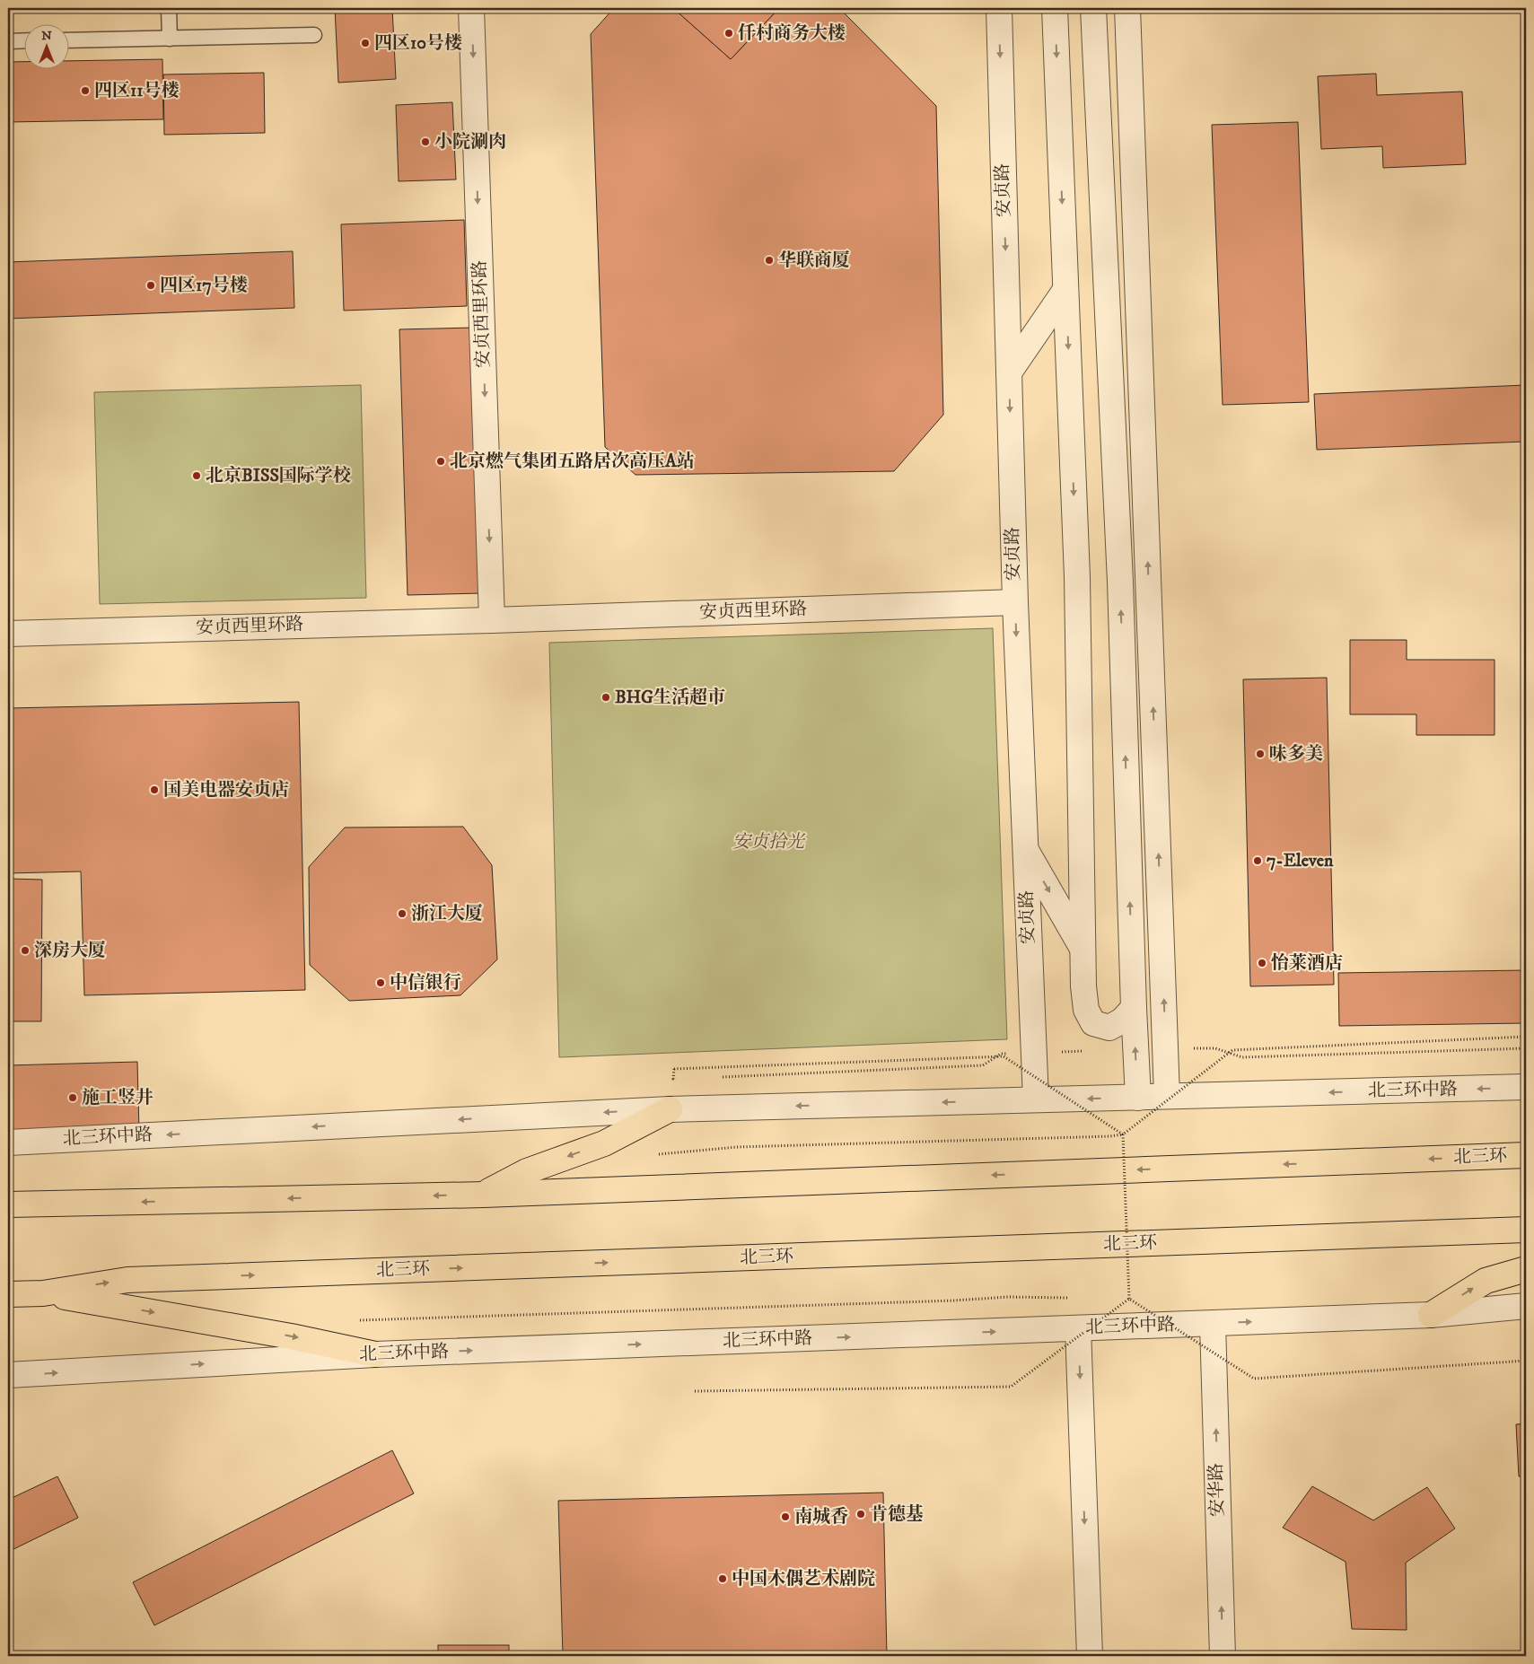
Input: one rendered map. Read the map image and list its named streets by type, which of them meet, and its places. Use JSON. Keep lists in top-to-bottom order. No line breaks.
{"streets":{"highway":["北三环"],"street":["安贞路","安贞西里环路","北三环中路","安华路"]},"crossings":[["安贞路","安贞西里环路"],["安贞路","北三环中路"],["北三环中路","安华路"]],"one_way":["安贞西里环路"],"parks":["安贞拾光"],"places":["仟村商务大楼","四区10号楼","四区11号楼","小院涮肉","华联商厦","四区17号楼","北京燃气集团五路居次高压A站","北京BISS国际学校","BHG生活超市","味多美","国美电器安贞店","7-Eleven","浙江大厦","深房大厦","怡莱酒店","中信银行","施工竖井","肯德基","南城香","中国木偶艺术剧院"],"north":"top"}
